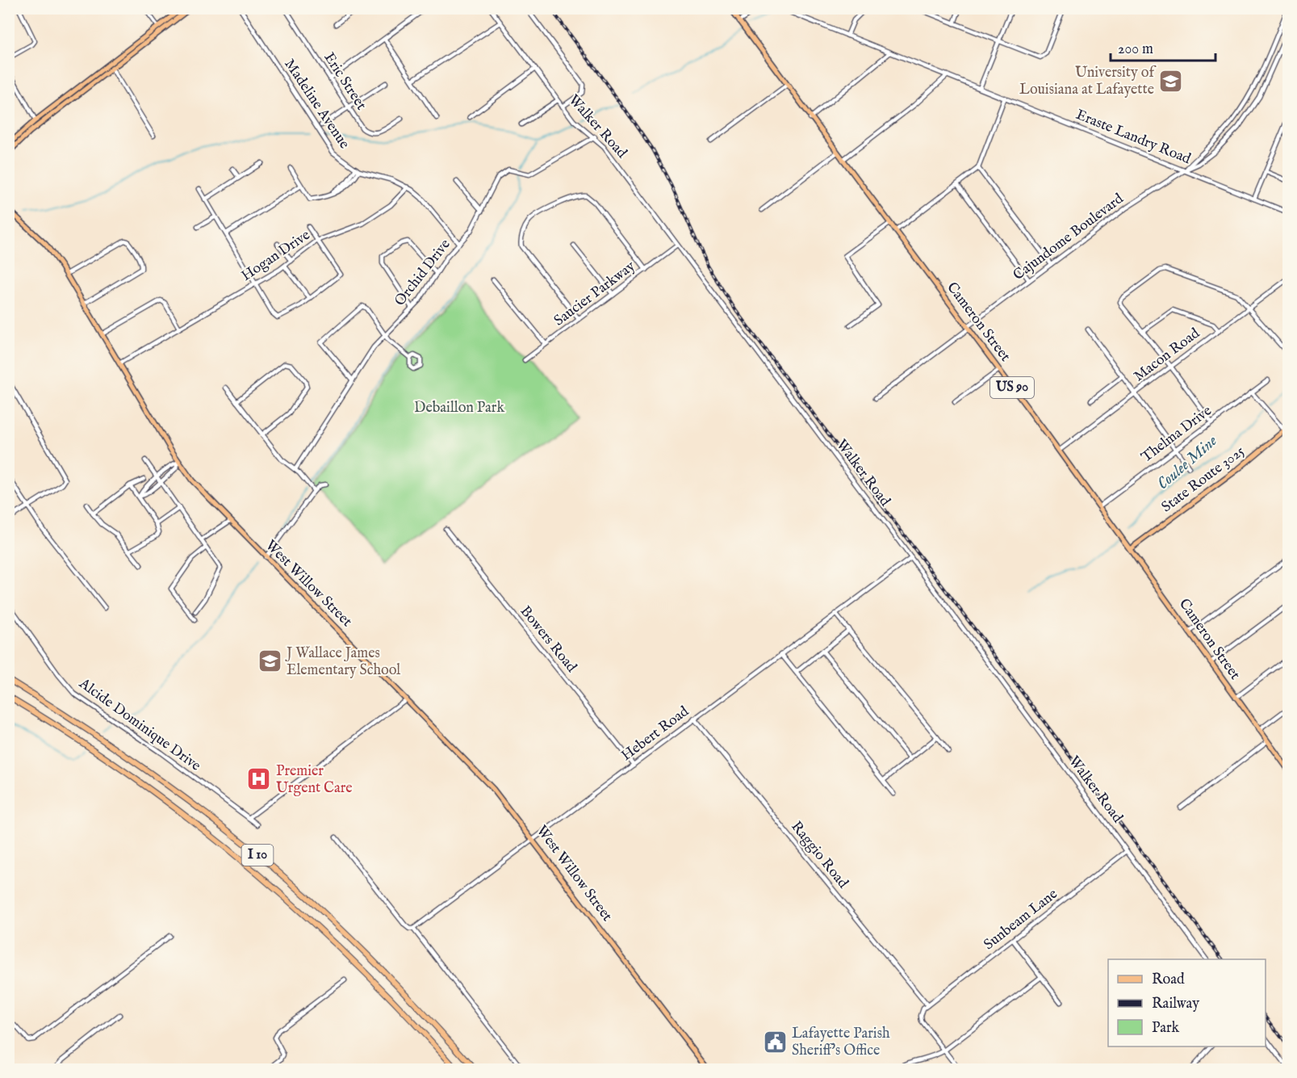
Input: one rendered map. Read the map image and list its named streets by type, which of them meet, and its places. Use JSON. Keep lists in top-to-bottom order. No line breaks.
{"streets":{"highway":["I 10"],"main road":["Cameron Street","US 90","State Route 3025","West Willow Street"],"street":["Eric Street","Madeline Avenue","Walker Road","Eraste Landry Road","Cajundome Boulevard","Hogan Drive","Orchid Drive","Saucier Parkway","Macon Road","Thelma Drive","Bowers Road","Alcide Dominique Drive","Hebert Road","Raggio Road","Sunbeam Lane"]},"crossings":[["Madeline Avenue","Hogan Drive"],["Madeline Avenue","Orchid Drive"],["Walker Road","Orchid Drive"],["Walker Road","Saucier Parkway"],["Walker Road","Hebert Road"],["Walker Road","Sunbeam Lane"],["Eraste Landry Road","Cajundome Boulevard"],["Cajundome Boulevard","Cameron Street"],["Hogan Drive","West Willow Street"],["Cameron Street","Macon Road"],["Cameron Street","Thelma Drive"],["Cameron Street","State Route 3025"],["West Willow Street","Hebert Road"],["Bowers Road","Hebert Road"],["Hebert Road","Raggio Road"],["Raggio Road","Sunbeam Lane"]],"water":["Coulee Mine"],"parks":["Debaillon Park"],"places":{"school or university":["University of Louisiana at Lafayette","J Wallace James Elementary School"],"hospital":["Premier Urgent Care"],"public building":["Lafayette Parish Sheriff's Office"]},"legend":["Road","Railway","Park"],"scale_bar":"200 m"}
